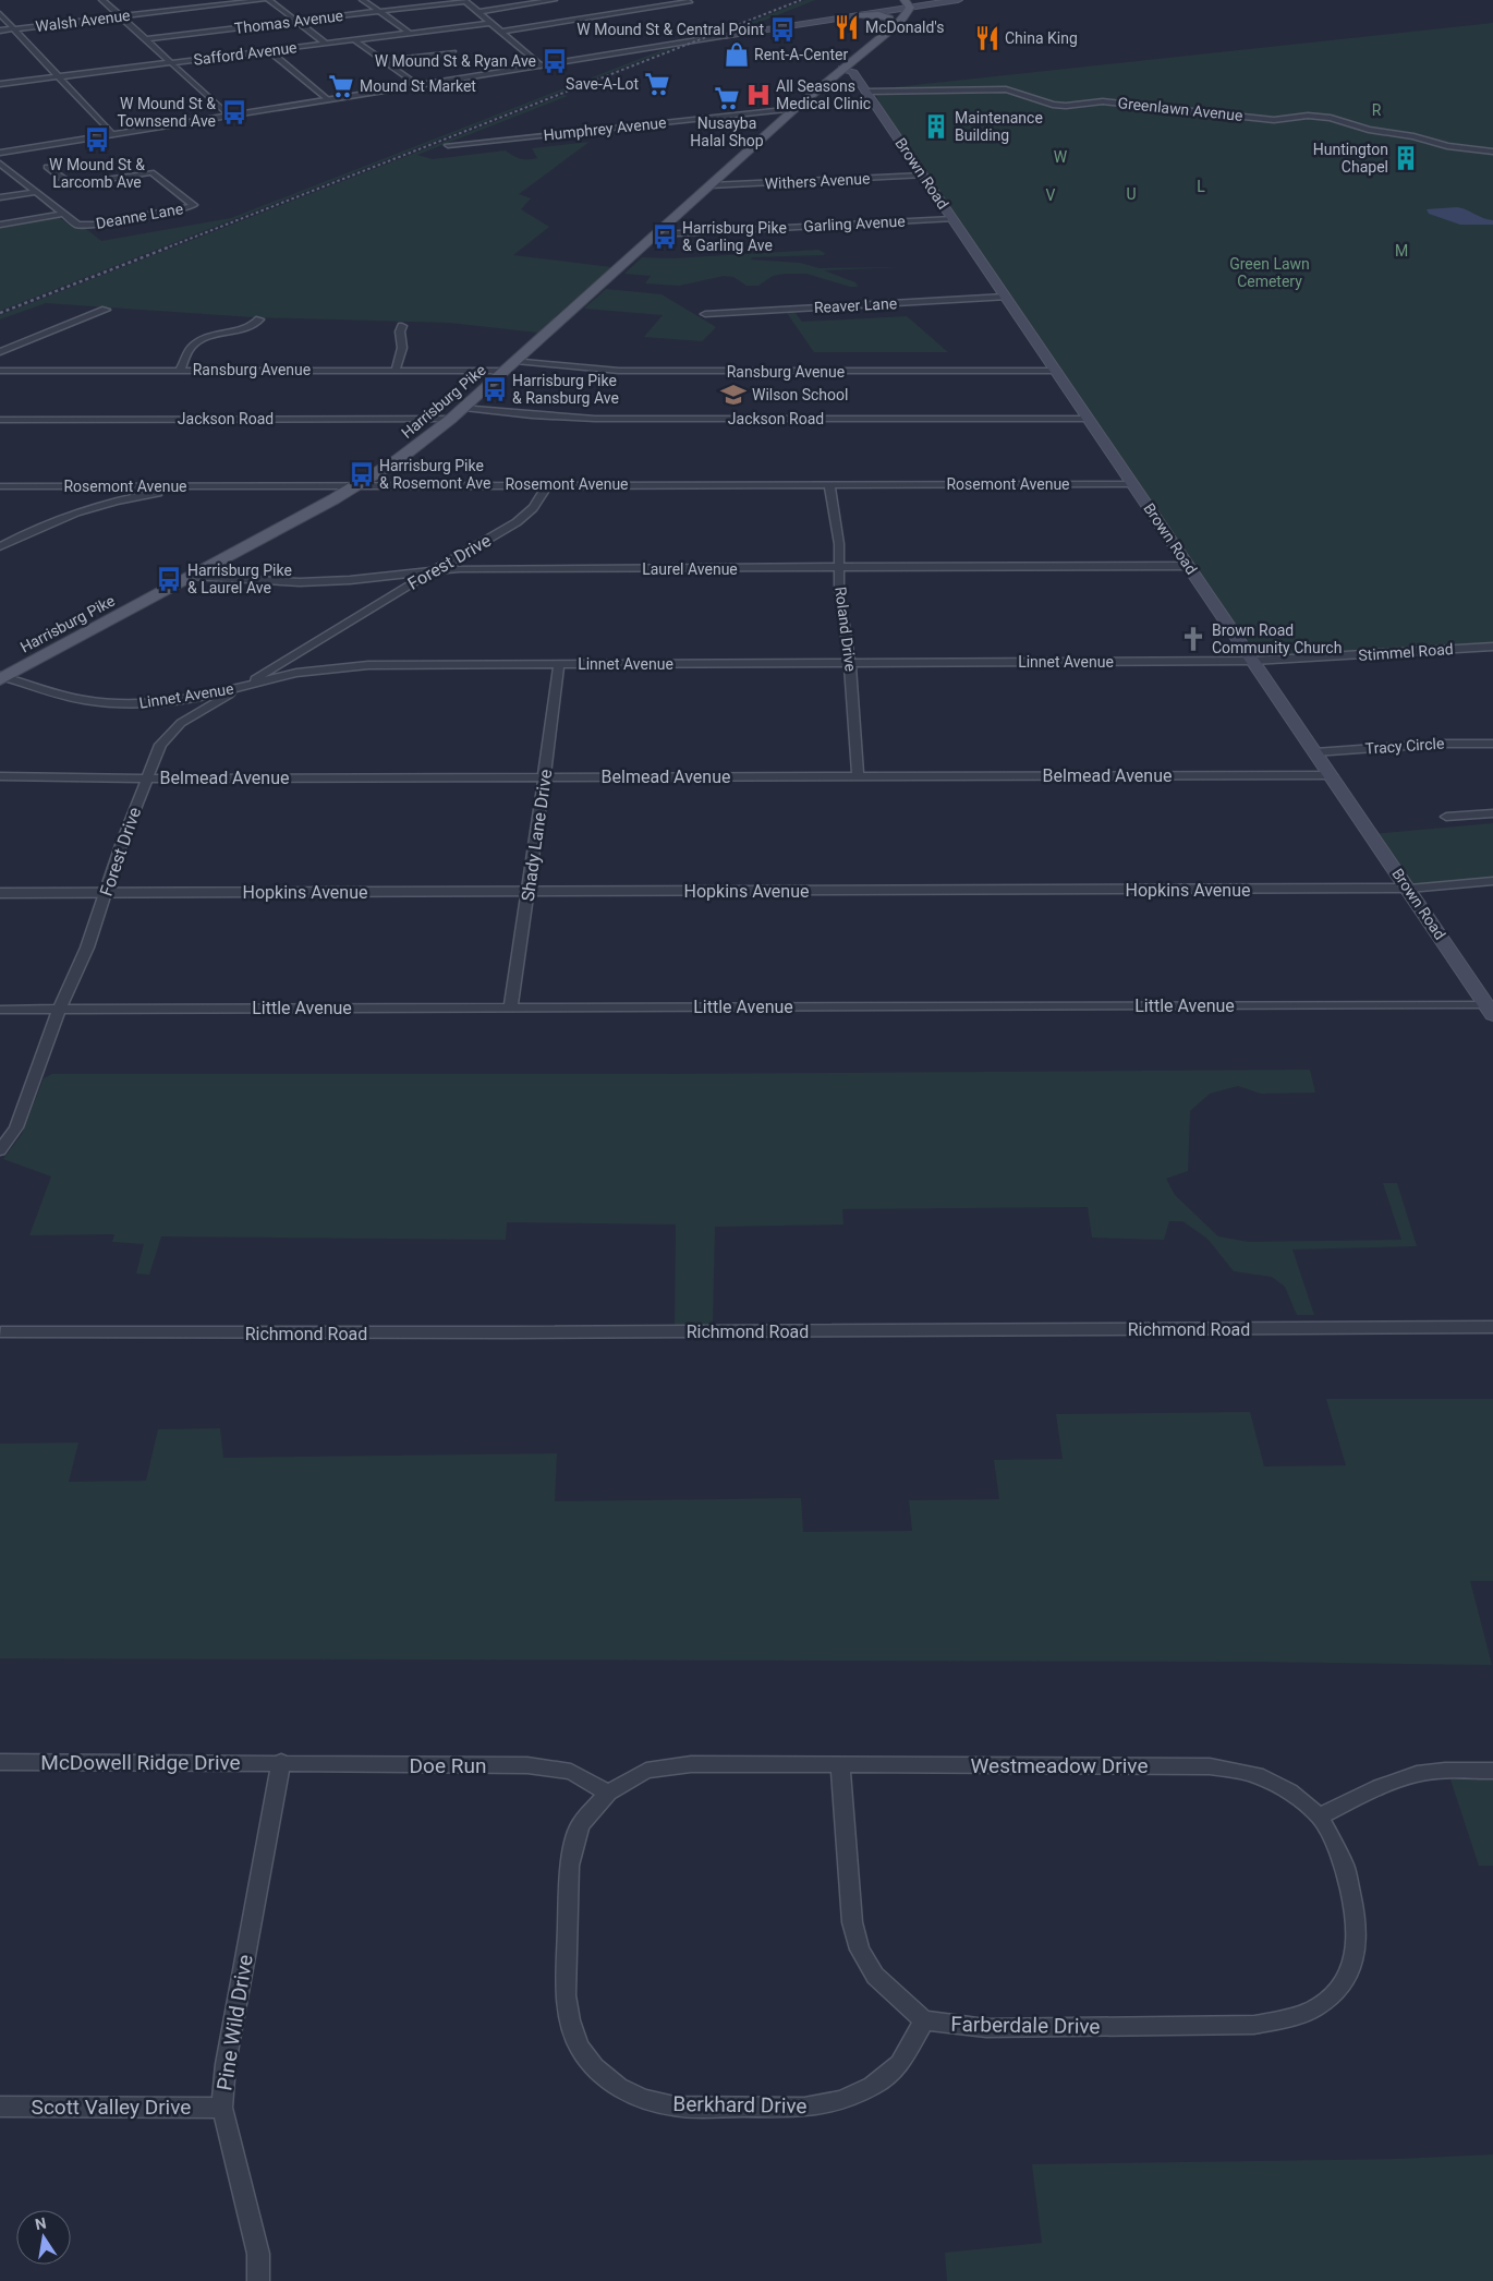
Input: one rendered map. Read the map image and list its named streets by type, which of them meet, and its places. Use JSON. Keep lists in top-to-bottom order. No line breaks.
{"streets":{"main road":["Brown Road","Harrisburg Pike"],"street":["Walsh Avenue","Thomas Avenue","Safford Avenue","Greenlawn Avenue","Humphrey Avenue","Withers Avenue","Deanne Lane","Garling Avenue","Reaver Lane","Ransburg Avenue","Jackson Road","Rosemont Avenue","Forest Drive","Laurel Avenue","Roland Drive","Stimmel Road","Linnet Avenue","Tracy Circle","Belmead Avenue","Shady Lane Drive","Hopkins Avenue","Little Avenue","Richmond Road","McDowell Ridge Drive","Doe Run","Westmeadow Drive","Pine Wild Drive","Farberdale Drive","Berkhard Drive","Scott Valley Drive"]},"crossings":[["Greenlawn Avenue","Brown Road"],["Humphrey Avenue","Harrisburg Pike"],["Brown Road","Withers Avenue"],["Brown Road","Garling Avenue"],["Brown Road","Reaver Lane"],["Brown Road","Ransburg Avenue"],["Brown Road","Harrisburg Pike"],["Brown Road","Jackson Road"],["Brown Road","Rosemont Avenue"],["Brown Road","Laurel Avenue"],["Brown Road","Stimmel Road"],["Brown Road","Linnet Avenue"],["Brown Road","Tracy Circle"],["Brown Road","Belmead Avenue"],["Brown Road","Hopkins Avenue"],["Brown Road","Little Avenue"],["Withers Avenue","Harrisburg Pike"],["Garling Avenue","Harrisburg Pike"],["Ransburg Avenue","Harrisburg Pike"],["Harrisburg Pike","Jackson Road"],["Harrisburg Pike","Rosemont Avenue"],["Harrisburg Pike","Laurel Avenue"],["Harrisburg Pike","Linnet Avenue"],["Rosemont Avenue","Forest Drive"],["Rosemont Avenue","Roland Drive"],["Forest Drive","Laurel Avenue"],["Forest Drive","Linnet Avenue"],["Forest Drive","Belmead Avenue"],["Forest Drive","Hopkins Avenue"],["Forest Drive","Little Avenue"],["Laurel Avenue","Roland Drive"],["Roland Drive","Linnet Avenue"],["Roland Drive","Belmead Avenue"],["Stimmel Road","Linnet Avenue"],["Linnet Avenue","Shady Lane Drive"],["Belmead Avenue","Shady Lane Drive"],["Shady Lane Drive","Hopkins Avenue"],["Shady Lane Drive","Little Avenue"],["McDowell Ridge Drive","Doe Run"],["McDowell Ridge Drive","Pine Wild Drive"],["Doe Run","Westmeadow Drive"],["Doe Run","Pine Wild Drive"],["Doe Run","Berkhard Drive"],["Westmeadow Drive","Farberdale Drive"],["Westmeadow Drive","Berkhard Drive"],["Pine Wild Drive","Scott Valley Drive"],["Farberdale Drive","Berkhard Drive"]],"parks":["R","W","L","U","V","M","Green Lawn Cemetery"],"places":{"restaurant":["McDonald's","China King"],"bus stop":["W Mound St & Central Point","W Mound St & Ryan Ave","W Mound St & Townsend Ave","W Mound St & Larcomb Ave","Harrisburg Pike & Garling Ave","Harrisburg Pike & Ransburg Ave","Harrisburg Pike & Rosemont Ave","Harrisburg Pike & Laurel Ave"],"shop":["Rent-A-Center"],"supermarket":["Save-A-Lot","Mound St Market","Nusayba Halal Shop"],"hospital":["All Seasons Medical Clinic"],"building":["Maintenance Building","Huntington Chapel"],"school or university":["Wilson School"],"church":["Brown Road Community Church"]},"north":"top"}
